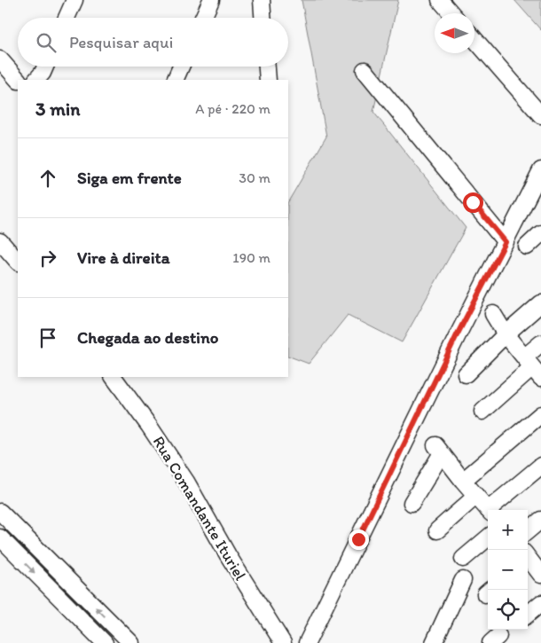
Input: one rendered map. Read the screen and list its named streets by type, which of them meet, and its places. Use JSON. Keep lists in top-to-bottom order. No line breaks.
{"streets":{"street":["Rua Comandante Ituriel"]},"north":"left","page":{"search":"Pesquisar aqui","heading":["3 min","A pé · 220 m"],"list":[["Siga em frente","30 m"],["Vire à direita","190 m"],"Chegada ao destino"],"map_buttons":["+","−"]}}
